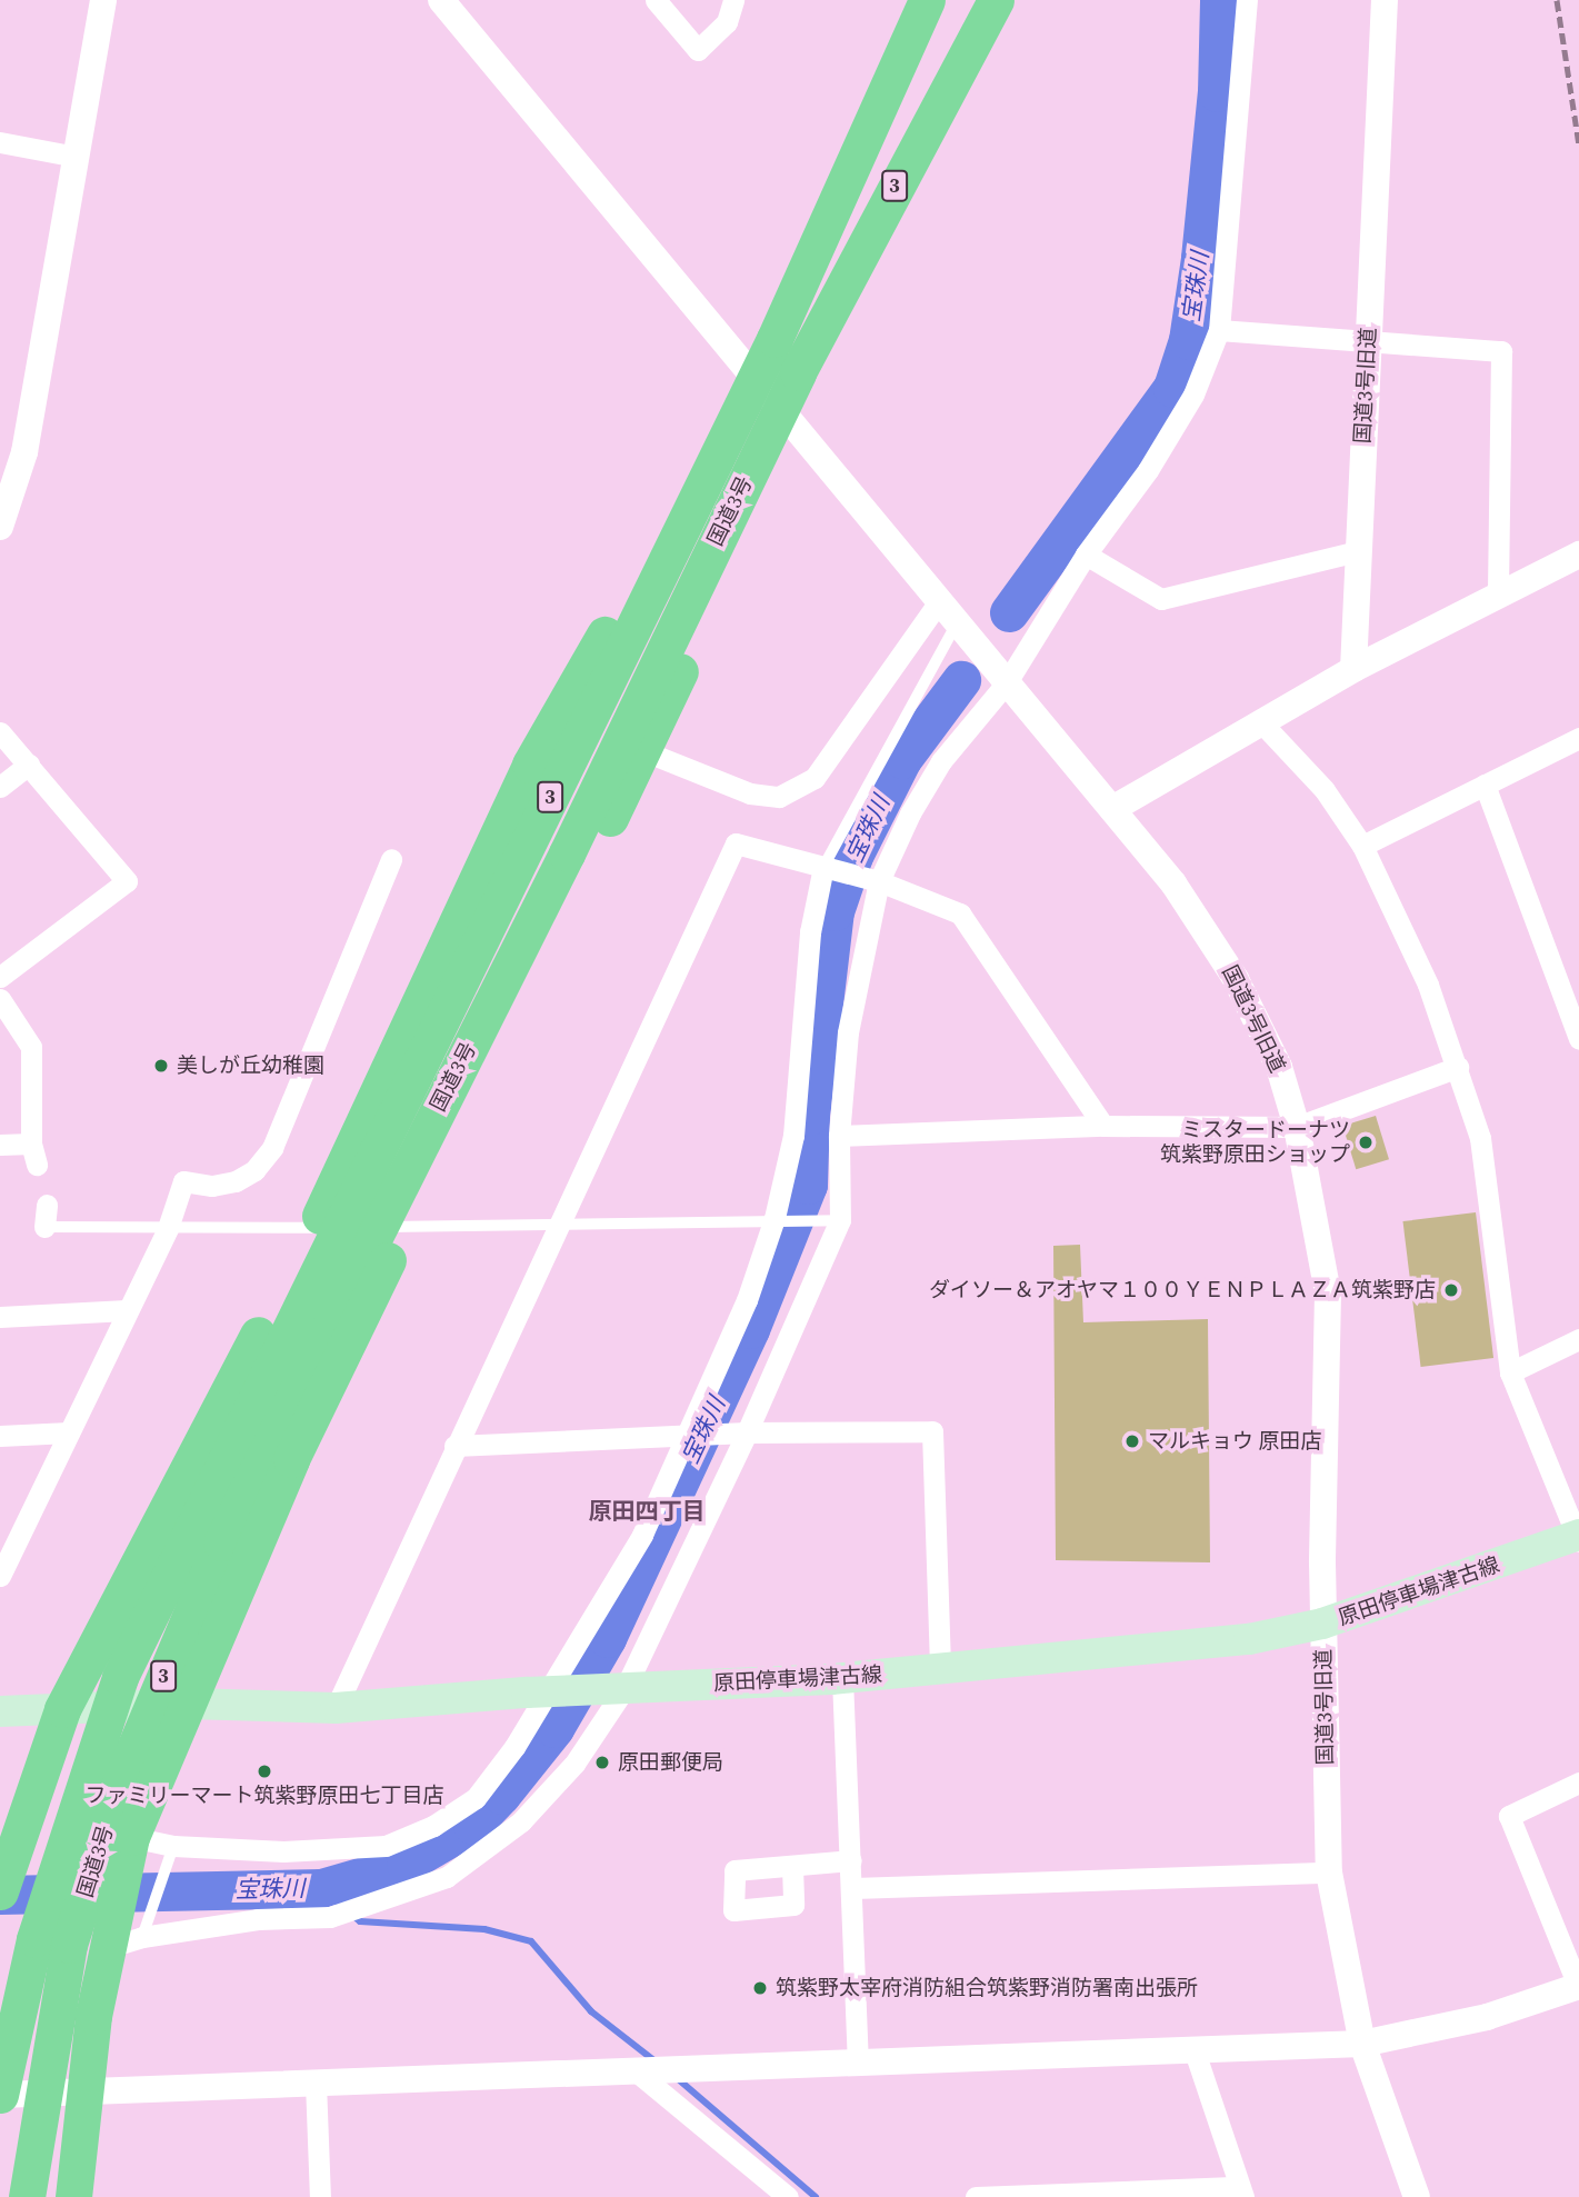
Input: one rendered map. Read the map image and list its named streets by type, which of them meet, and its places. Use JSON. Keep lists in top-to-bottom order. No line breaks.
{"streets":{"highway":["3","国道3号"],"main road":["原田停車場津古線"],"street":["国道3号旧道"]},"crossings":[["国道3号旧道","原田停車場津古線"]],"districts":["原田四丁目"],"water":["宝珠川"],"places":["美しが丘幼稚園","ミスタードーナツ 筑紫野原田ショップ","ダイソー＆アオヤマ１００ＹＥＮＰＬＡＺＡ筑紫野店","マルキョウ 原田店","原田郵便局","ファミリーマート筑紫野原田七丁目店","筑紫野太宰府消防組合筑紫野消防署南出張所"]}
